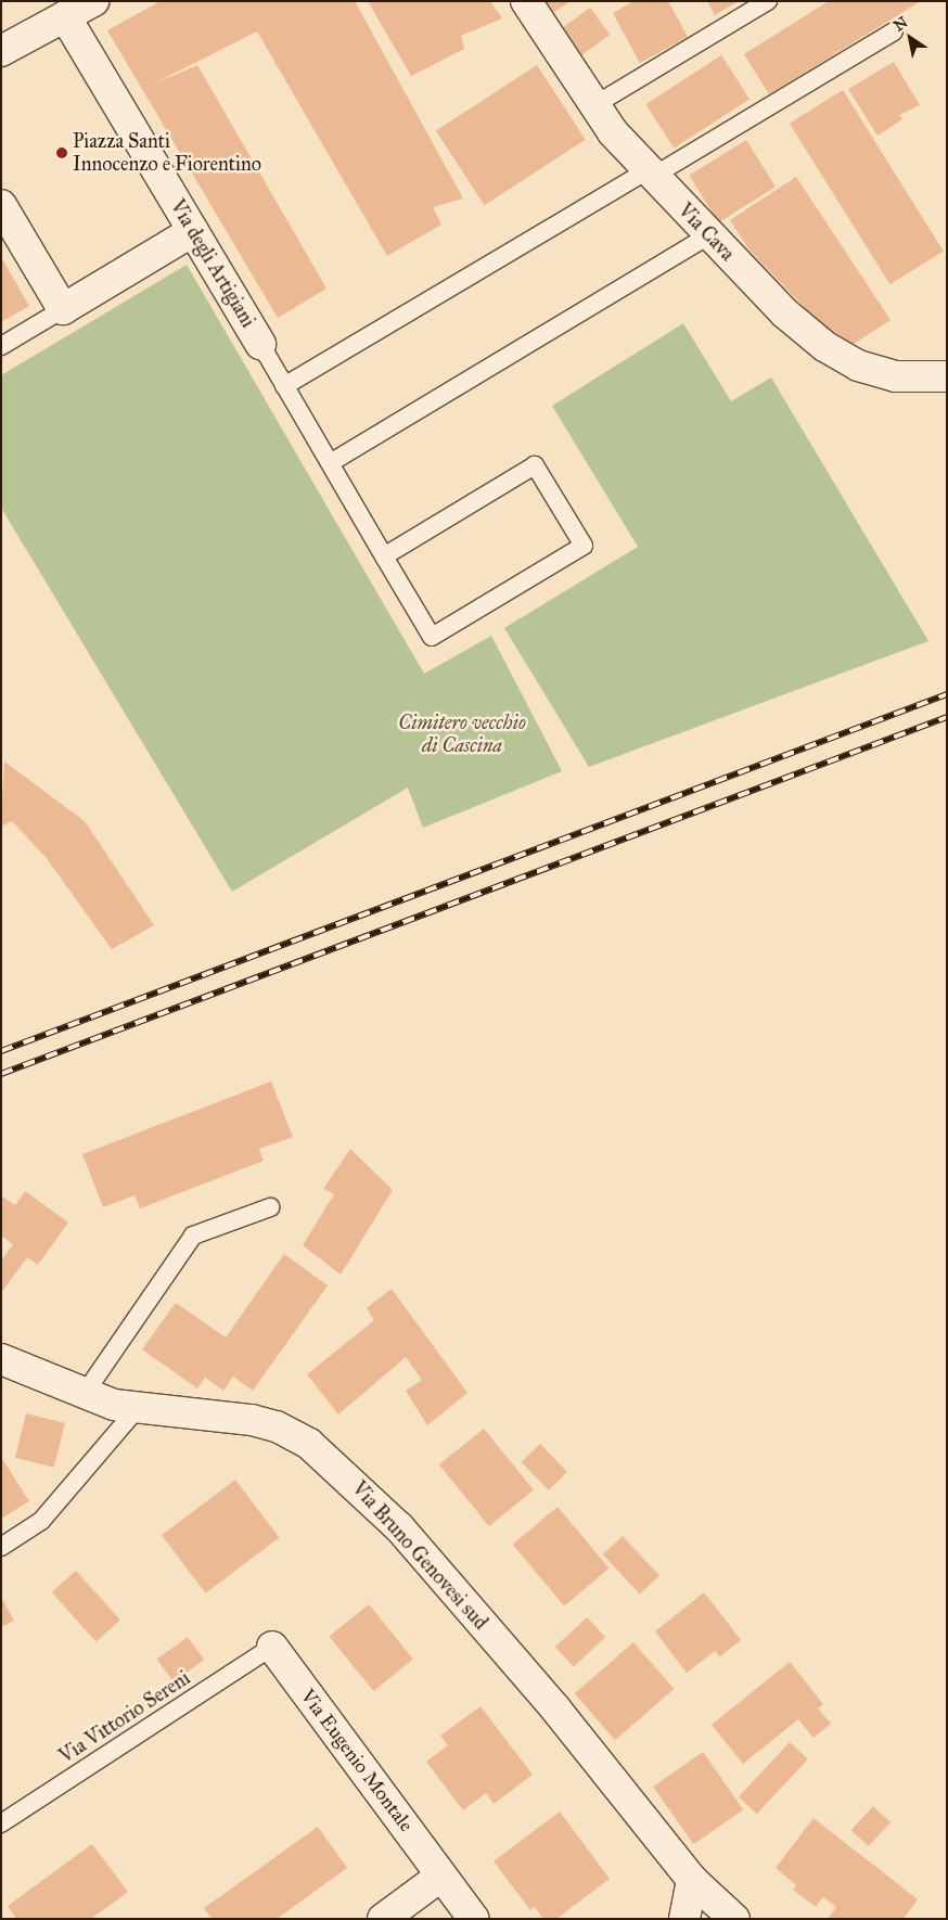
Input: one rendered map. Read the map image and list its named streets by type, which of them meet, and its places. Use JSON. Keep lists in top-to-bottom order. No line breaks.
{"streets":{"street":["Via Cava","Via degli Artigiani","Via Bruno Genovesi sud","Via Eugenio Montale"],"lane":["Via Vittorio Sereni"]},"crossings":[["Via Vittorio Sereni","Via Eugenio Montale"]],"parks":["Cimitero vecchio di Cascina"],"places":["Piazza Santi Innocenzo e Fiorentino"],"north":"top left"}
